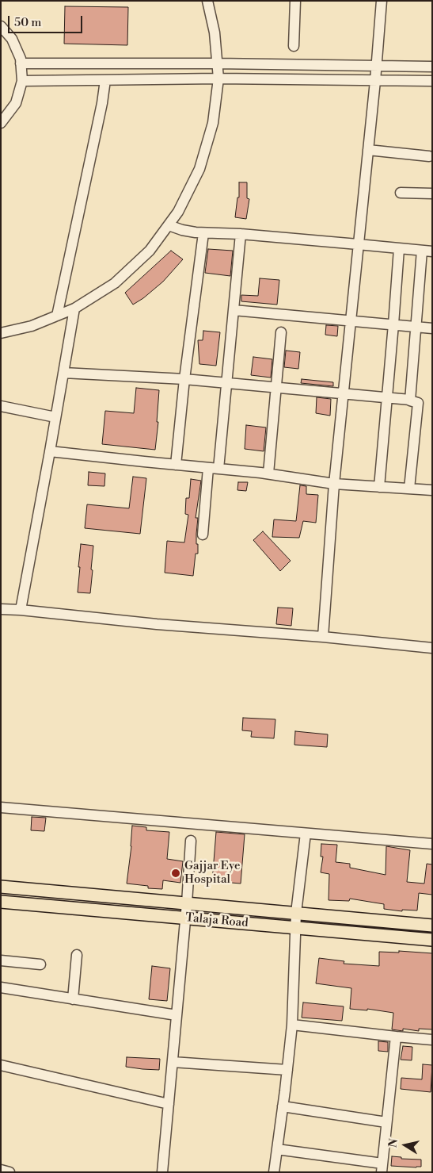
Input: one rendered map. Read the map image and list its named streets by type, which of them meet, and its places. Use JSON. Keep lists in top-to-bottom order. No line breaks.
{"streets":{"main road":["Talaja Road"]},"places":["Gajjar Eye Hospital"],"scale_bar":"50 m","north":"left"}
